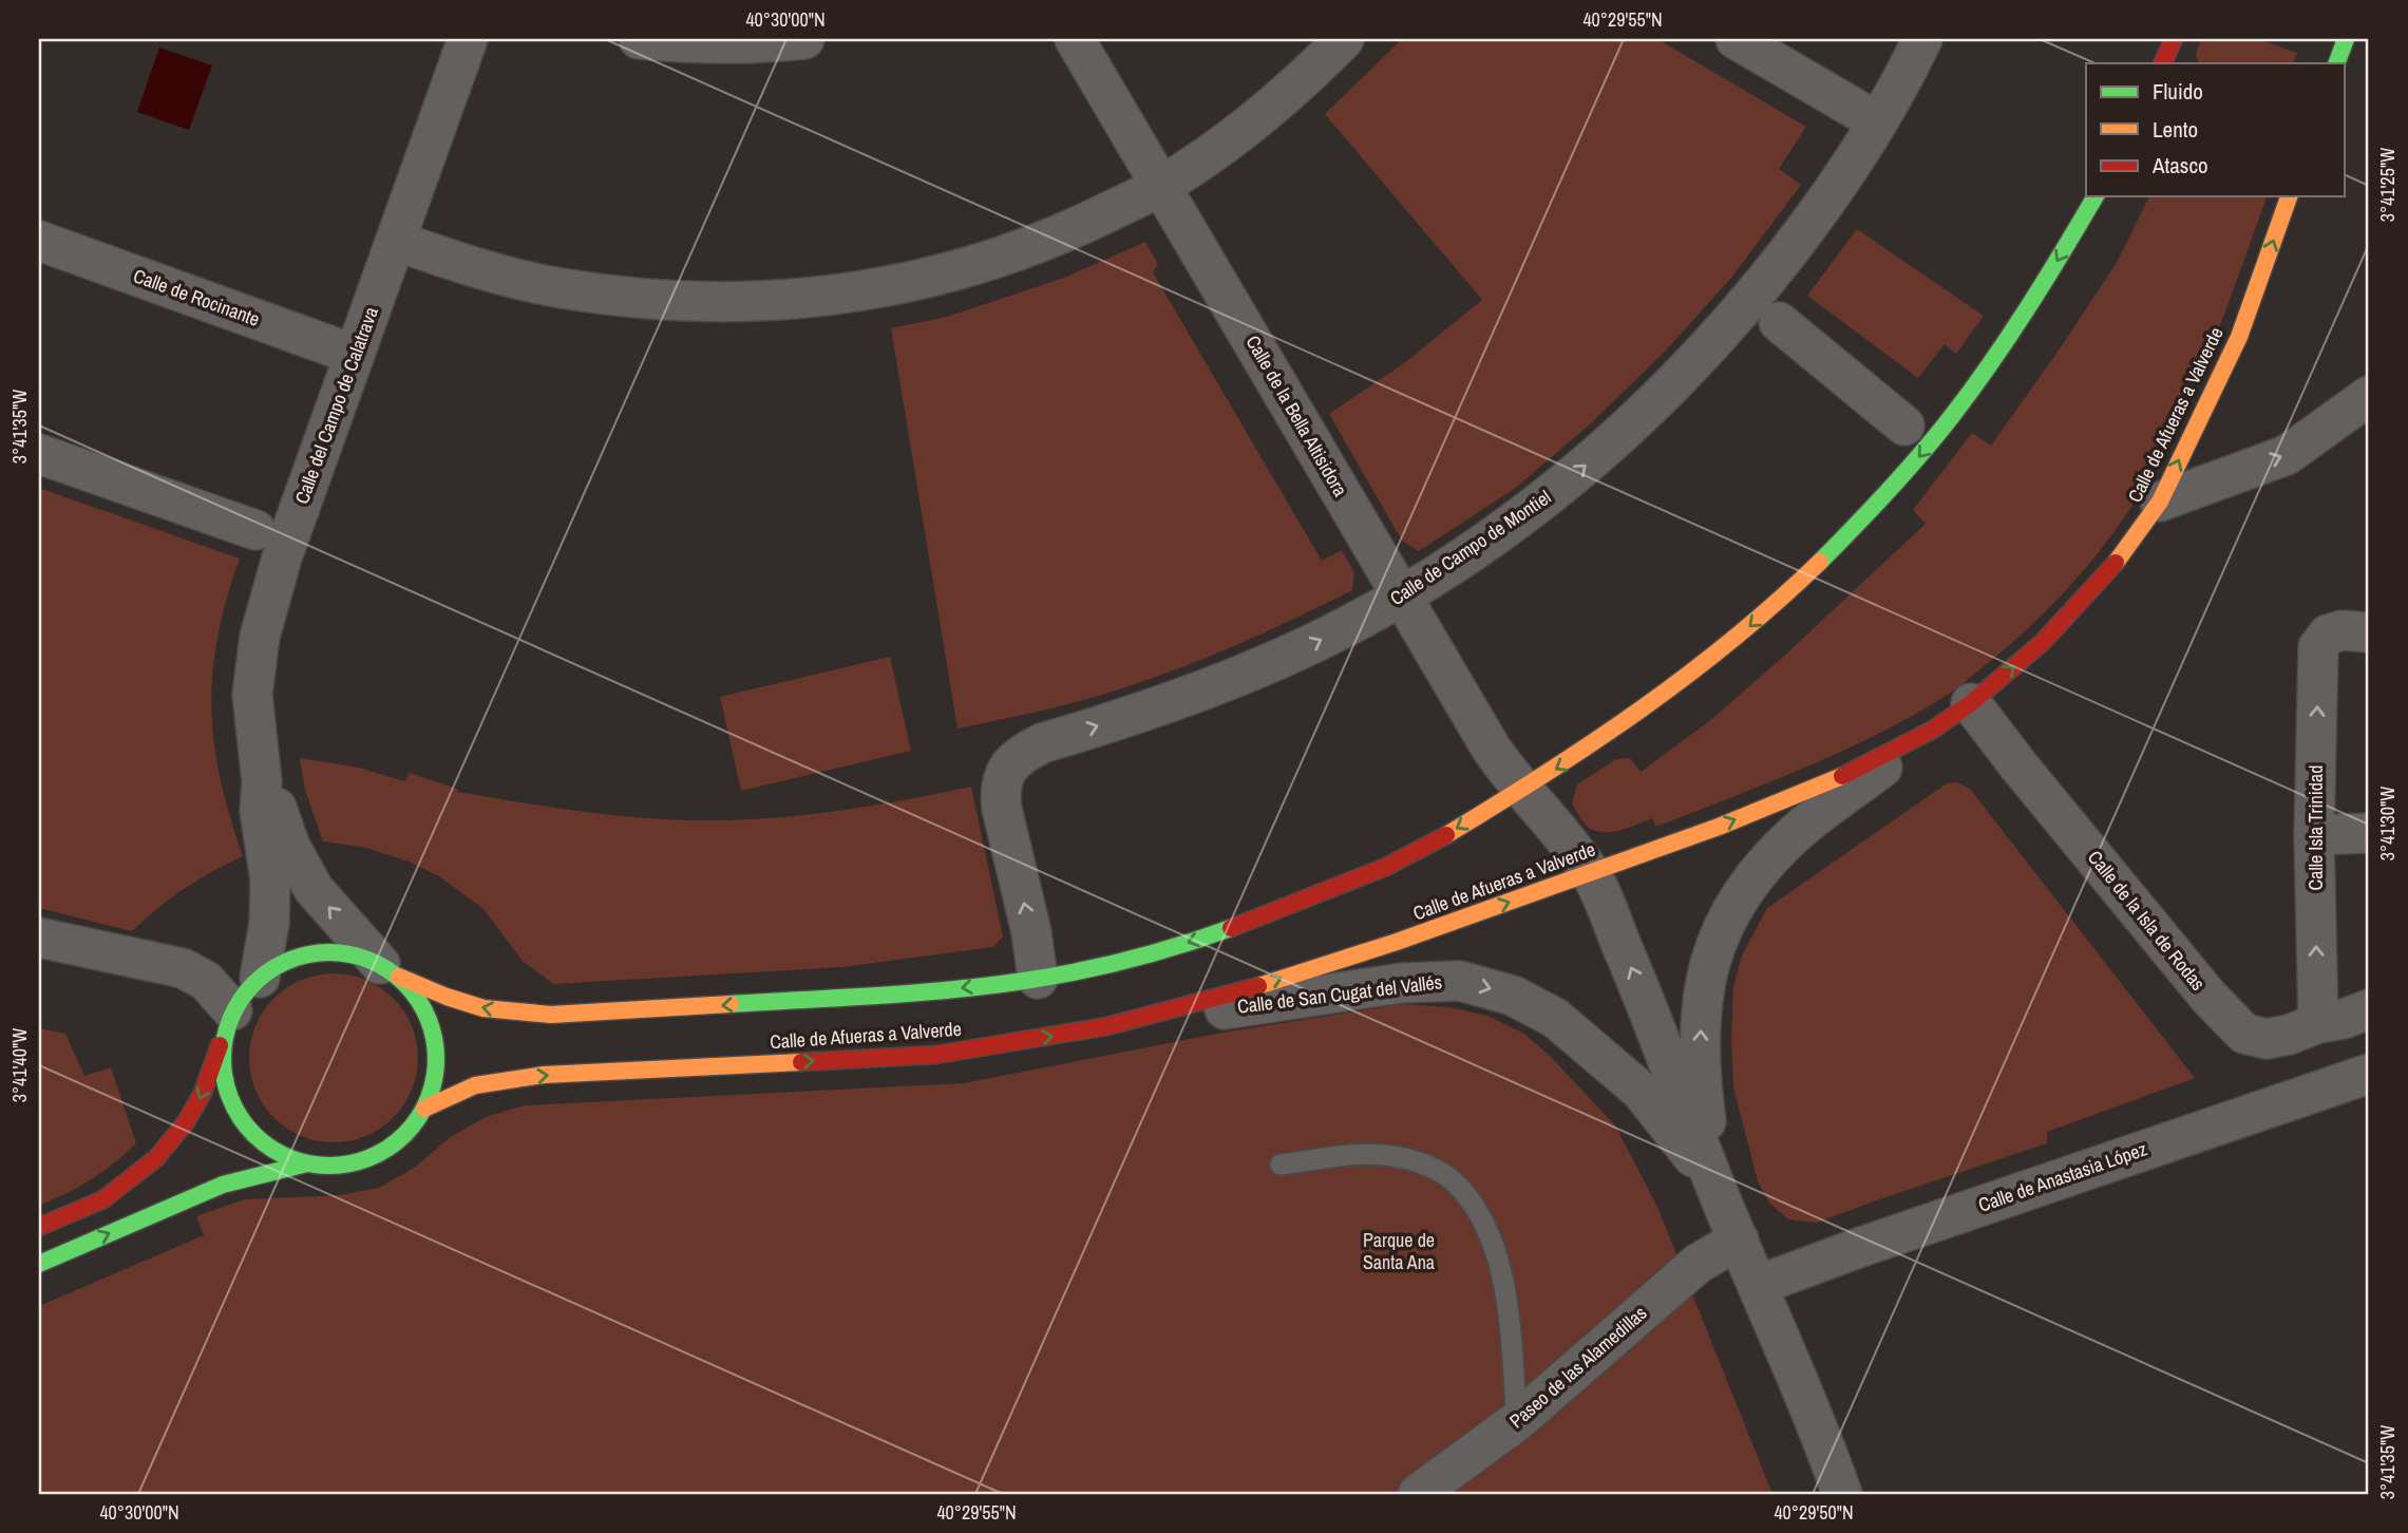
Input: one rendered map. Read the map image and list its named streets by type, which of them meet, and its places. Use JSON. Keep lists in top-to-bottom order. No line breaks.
{"streets":{"street":["Calle de Rocinante","Calle del Campo de Calatrava","Calle de Afueras a Valverde","Calle de la Bella Altisidora","Calle de Campo de Montiel","Calle Isla Trinidad","Calle de la Isla de Rodas","Calle de San Cugat del Vallés","Calle de Anastasia López","Paseo de las Alamedillas"]},"crossings":[["Calle de Rocinante","Calle del Campo de Calatrava"],["Calle del Campo de Calatrava","Calle de Afueras a Valverde"],["Calle de Afueras a Valverde","Calle de la Isla de Rodas"],["Calle de Afueras a Valverde","Calle de San Cugat del Vallés"],["Calle de la Bella Altisidora","Calle de Campo de Montiel"],["Calle de la Bella Altisidora","Calle de San Cugat del Vallés"],["Calle Isla Trinidad","Calle de la Isla de Rodas"],["Calle de San Cugat del Vallés","Calle de Anastasia López"],["Calle de San Cugat del Vallés","Paseo de las Alamedillas"]],"one_way":["Calle Isla Trinidad"],"parks":["Parque de Santa Ana"],"legend":["Fluido","Lento","Atasco"],"coordinates":["40°30'00\"N","40°29'55\"N","3°41'25\"W","3°41'35\"W","3°41'30\"W","3°41'40\"W","40°29'50\"N"]}
